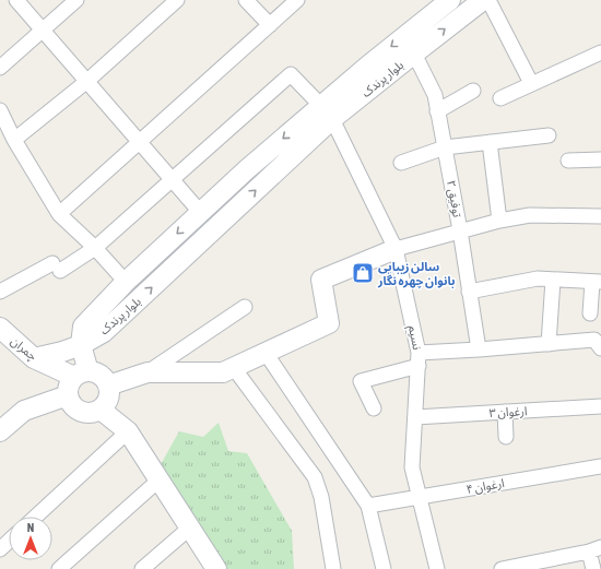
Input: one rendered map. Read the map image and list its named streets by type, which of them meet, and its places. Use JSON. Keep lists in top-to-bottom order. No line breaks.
{"streets":{"main road":["بلوار پرندک","چمران"],"street":["توفیق ۲","نسیم","ارغوان ۳","ارغوان ۴"]},"crossings":[["بلوار پرندک","توفیق ۲"],["بلوار پرندک","نسیم"],["نسیم","ارغوان ۳"],["نسیم","ارغوان ۴"]],"places":{"shop":["سالن زیبایی بانوان چهره نگار"]},"north":"top"}
